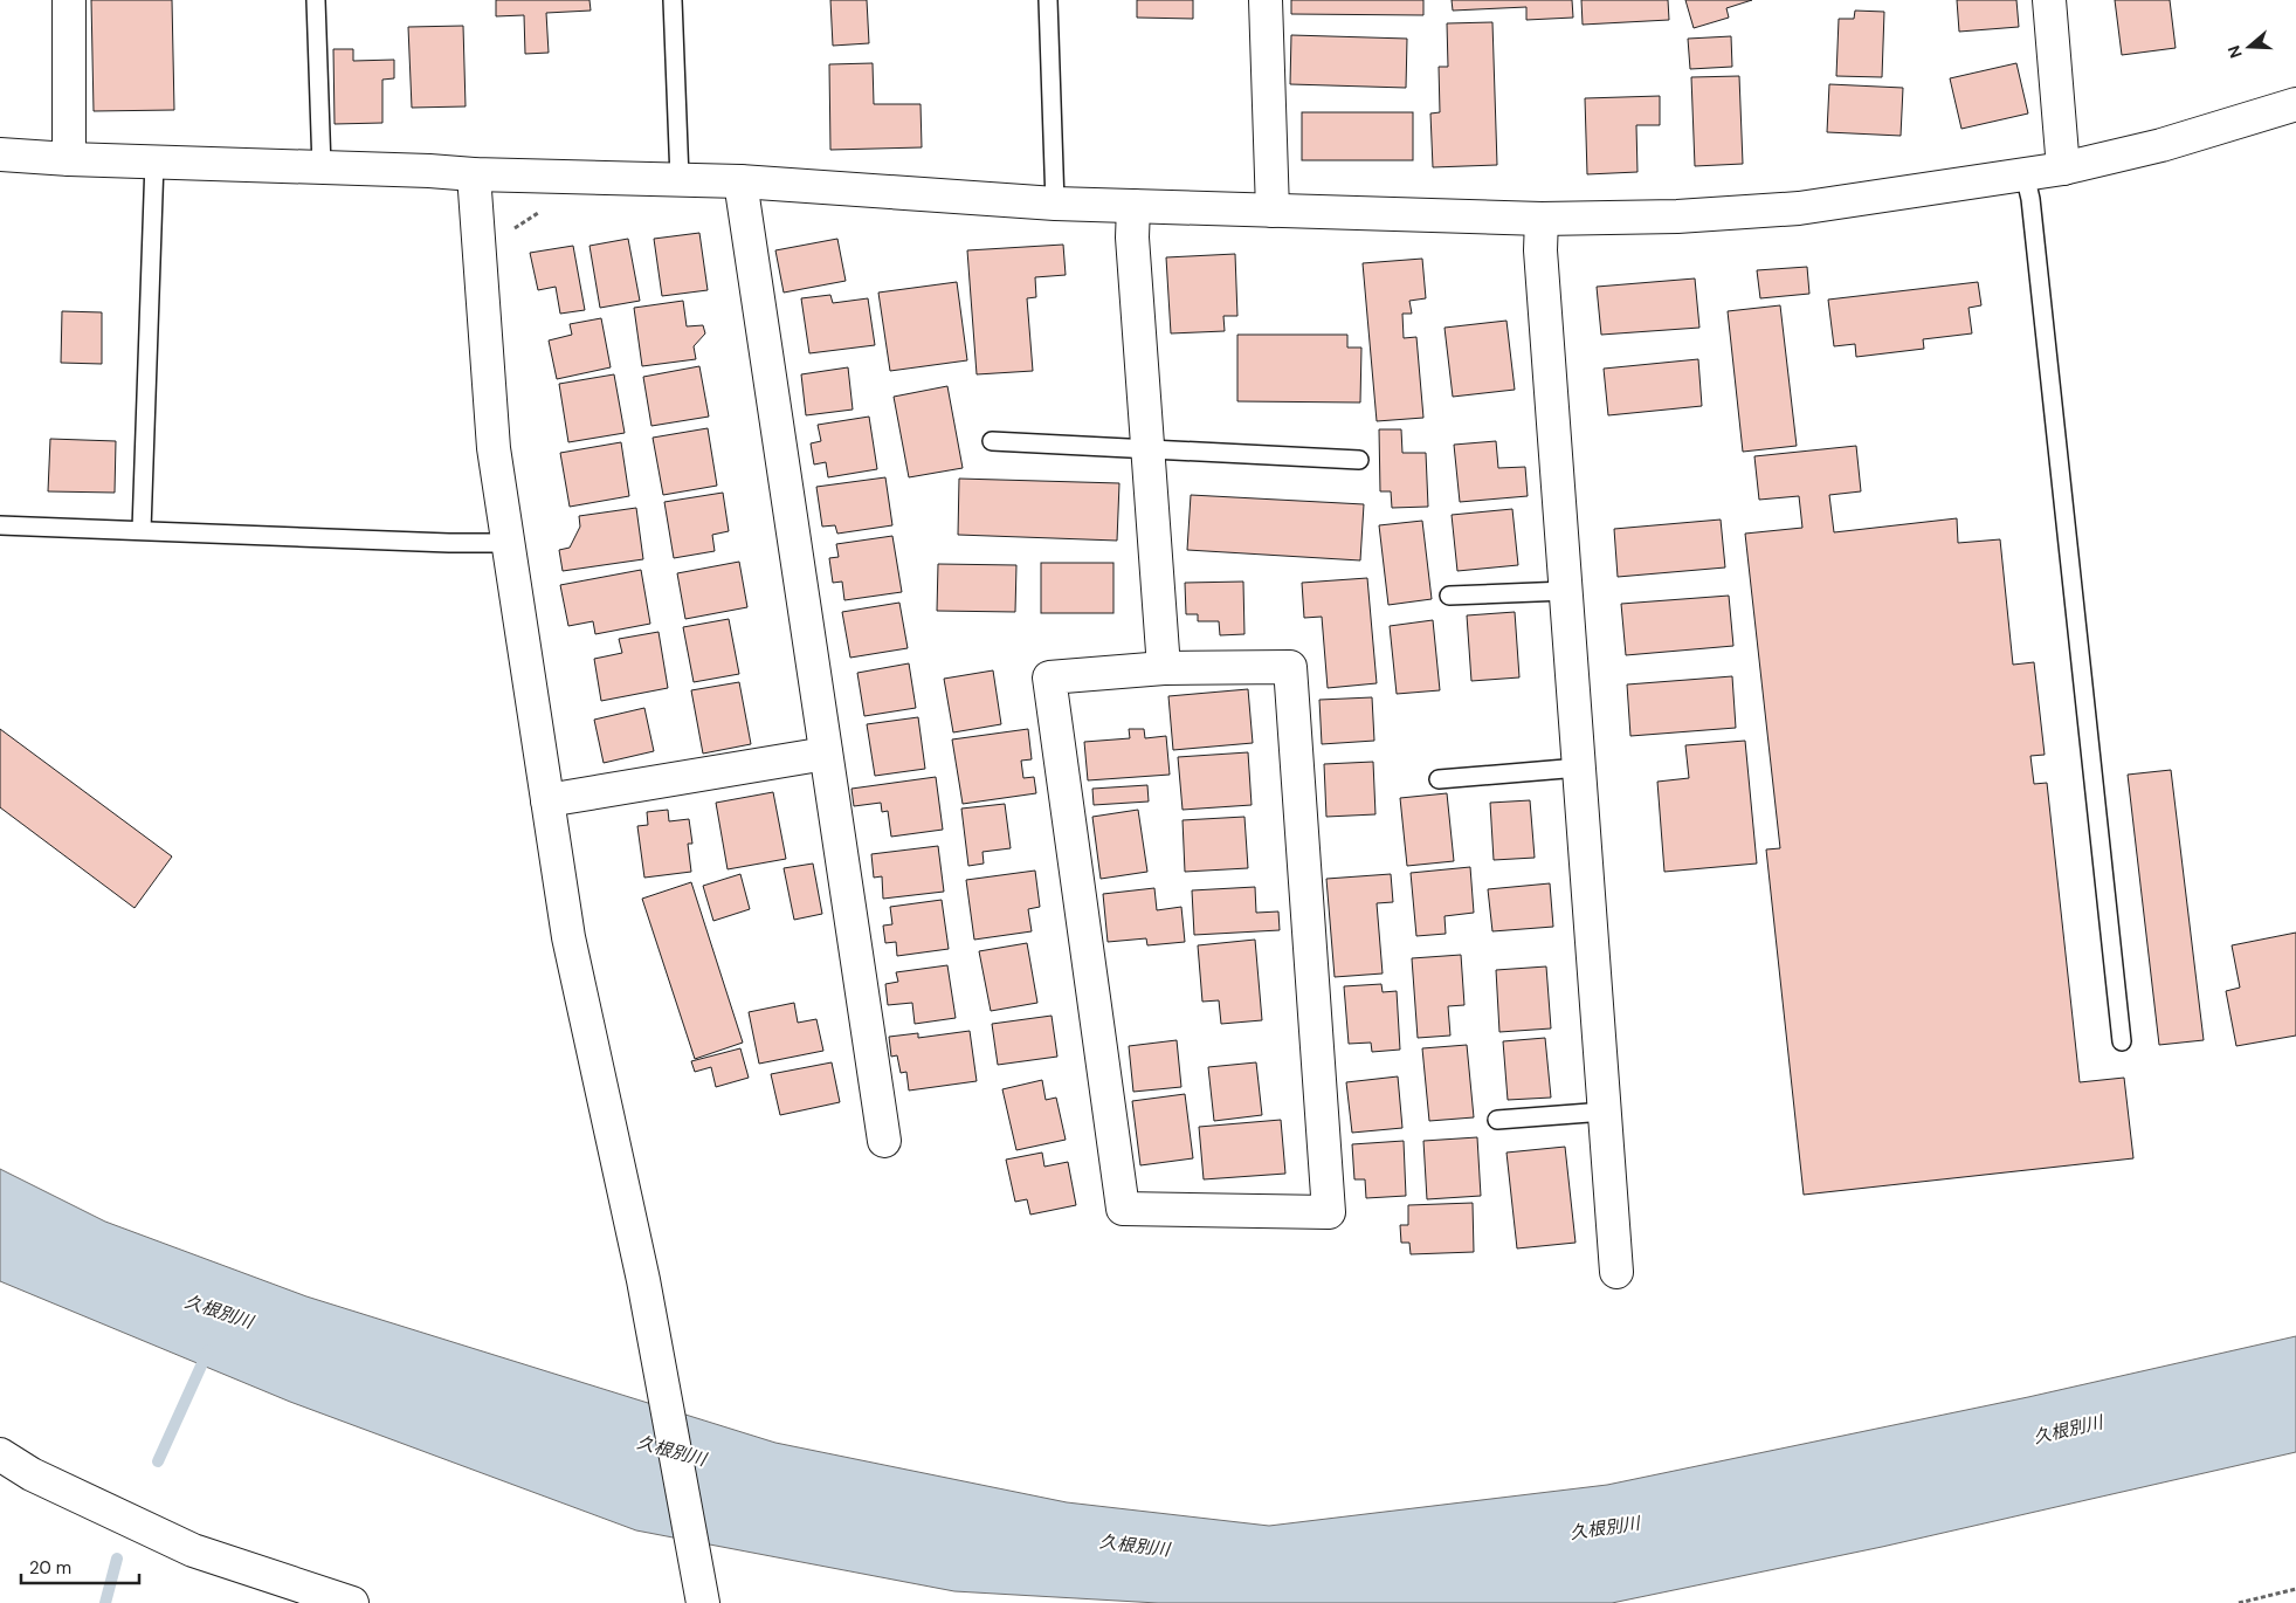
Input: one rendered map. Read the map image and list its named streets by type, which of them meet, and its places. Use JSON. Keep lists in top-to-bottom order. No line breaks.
{"water":["久根別川"],"scale_bar":"20 m","north":"left"}
